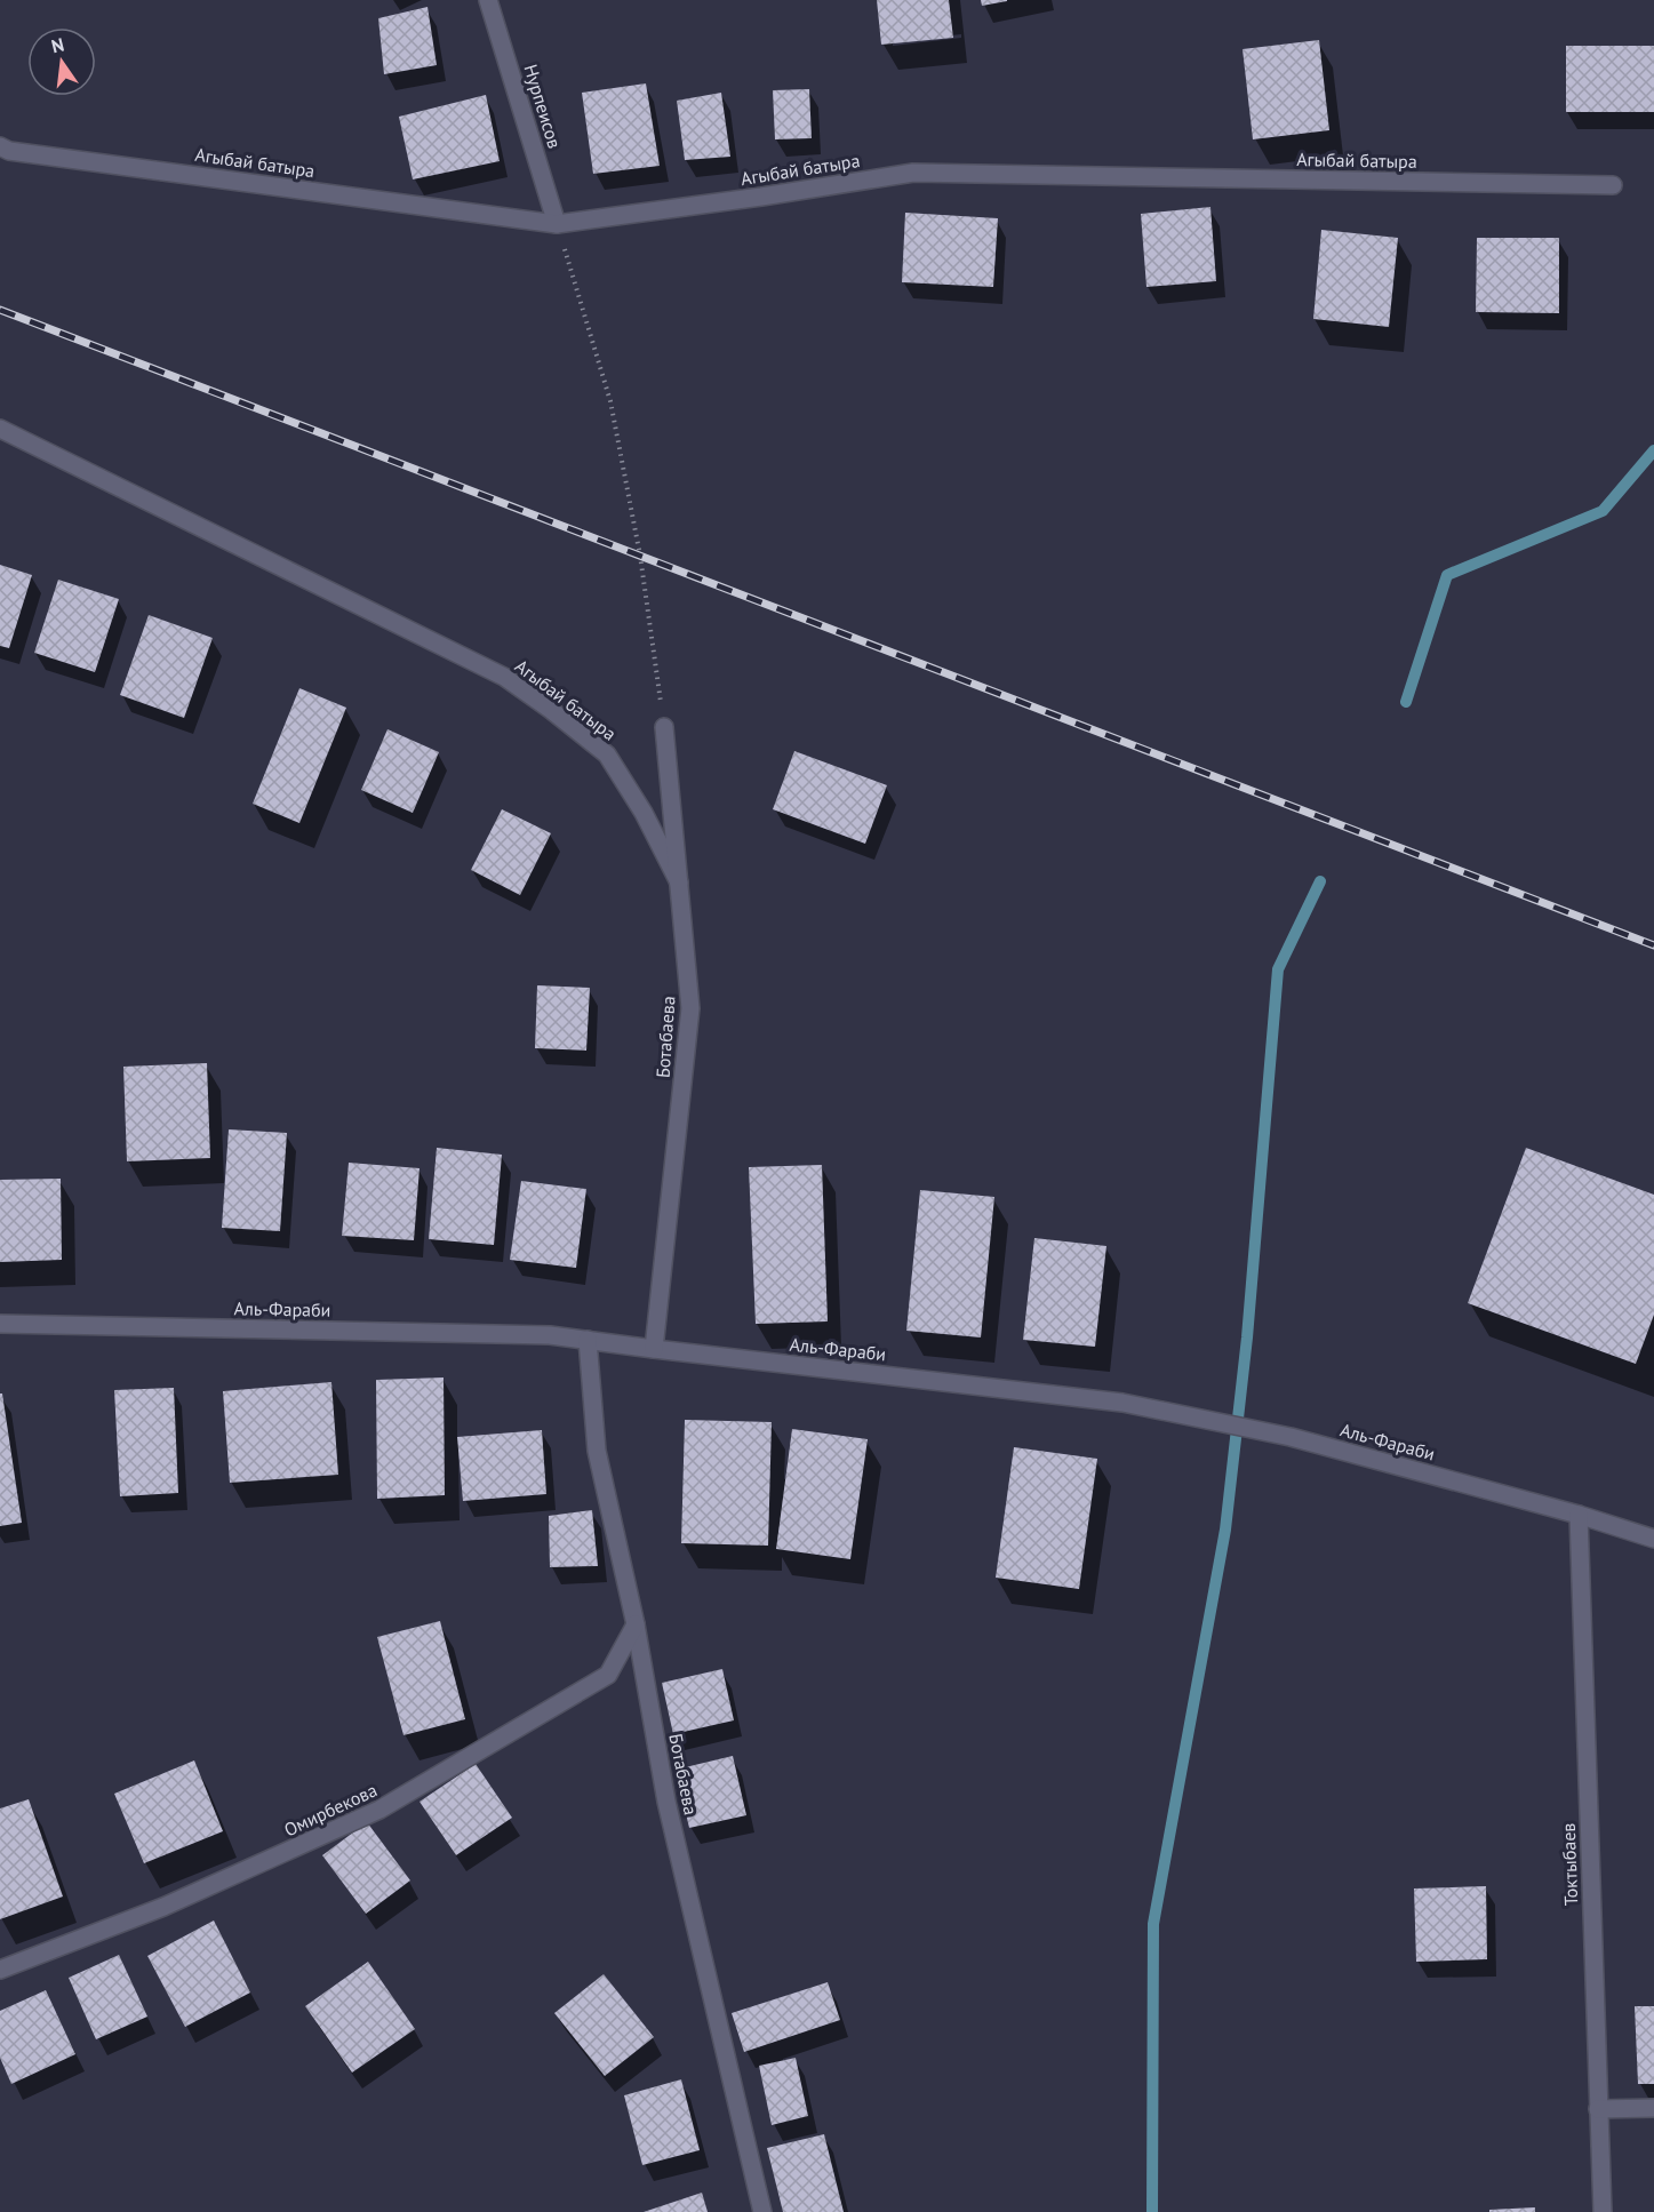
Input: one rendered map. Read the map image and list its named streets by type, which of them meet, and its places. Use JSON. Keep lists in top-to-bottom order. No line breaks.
{"streets":{"street":["Нурпеисов","Агыбай батыра","Ботабаева","Аль-Фараби","Омирбекова","Токтыбаев"]},"crossings":[["Нурпеисов","Агыбай батыра"],["Агыбай батыра","Ботабаева"],["Ботабаева","Аль-Фараби"],["Ботабаева","Омирбекова"],["Аль-Фараби","Токтыбаев"]],"north":"top"}
